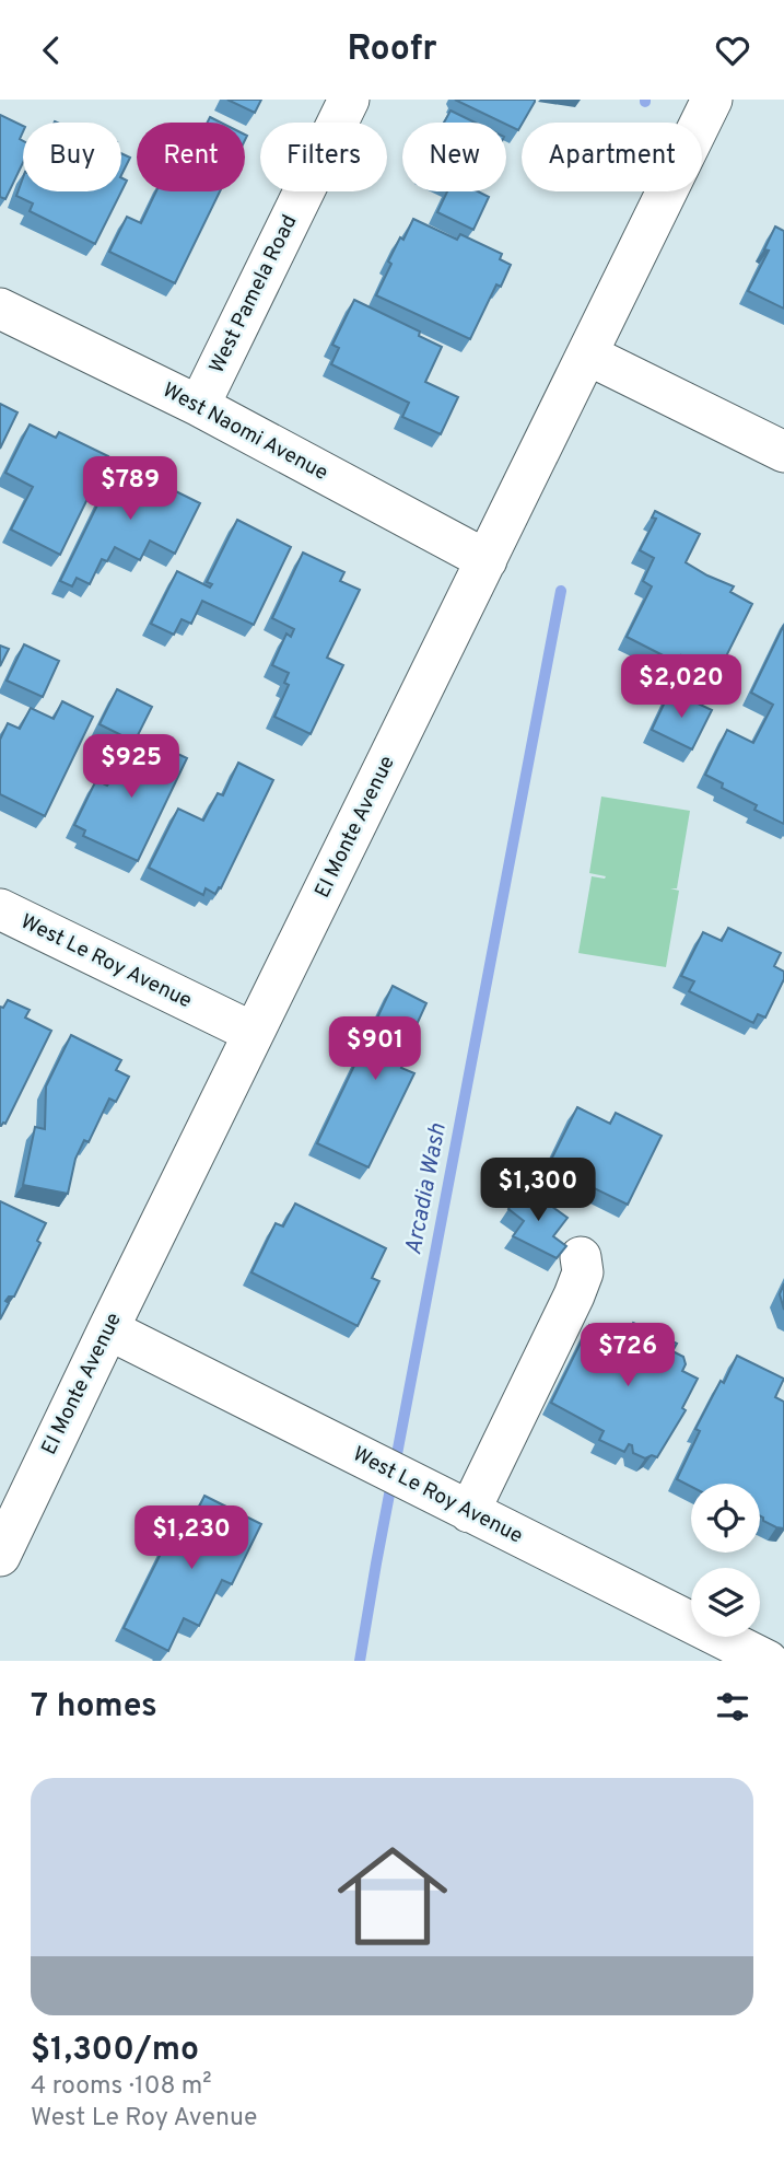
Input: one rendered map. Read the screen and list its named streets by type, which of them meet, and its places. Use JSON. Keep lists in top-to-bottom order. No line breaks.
{"streets":{"street":["West Pamela Road","West Naomi Avenue","El Monte Avenue","West Le Roy Avenue"]},"crossings":[["West Pamela Road","West Naomi Avenue"],["West Naomi Avenue","El Monte Avenue"],["El Monte Avenue","West Le Roy Avenue"]],"water":["Arcadia Wash"],"page":{"header":"Roofr","chip":["Buy","Rent","Filters","New","Apartment"],"price":["$789","$2,020","$925","$901","$1,300","$726","$1,230"],"heading":"7 homes","list":[{"name":"$1,300/mo","note":"4 rooms · 108 m² · West Le Roy Avenue"}]}}
